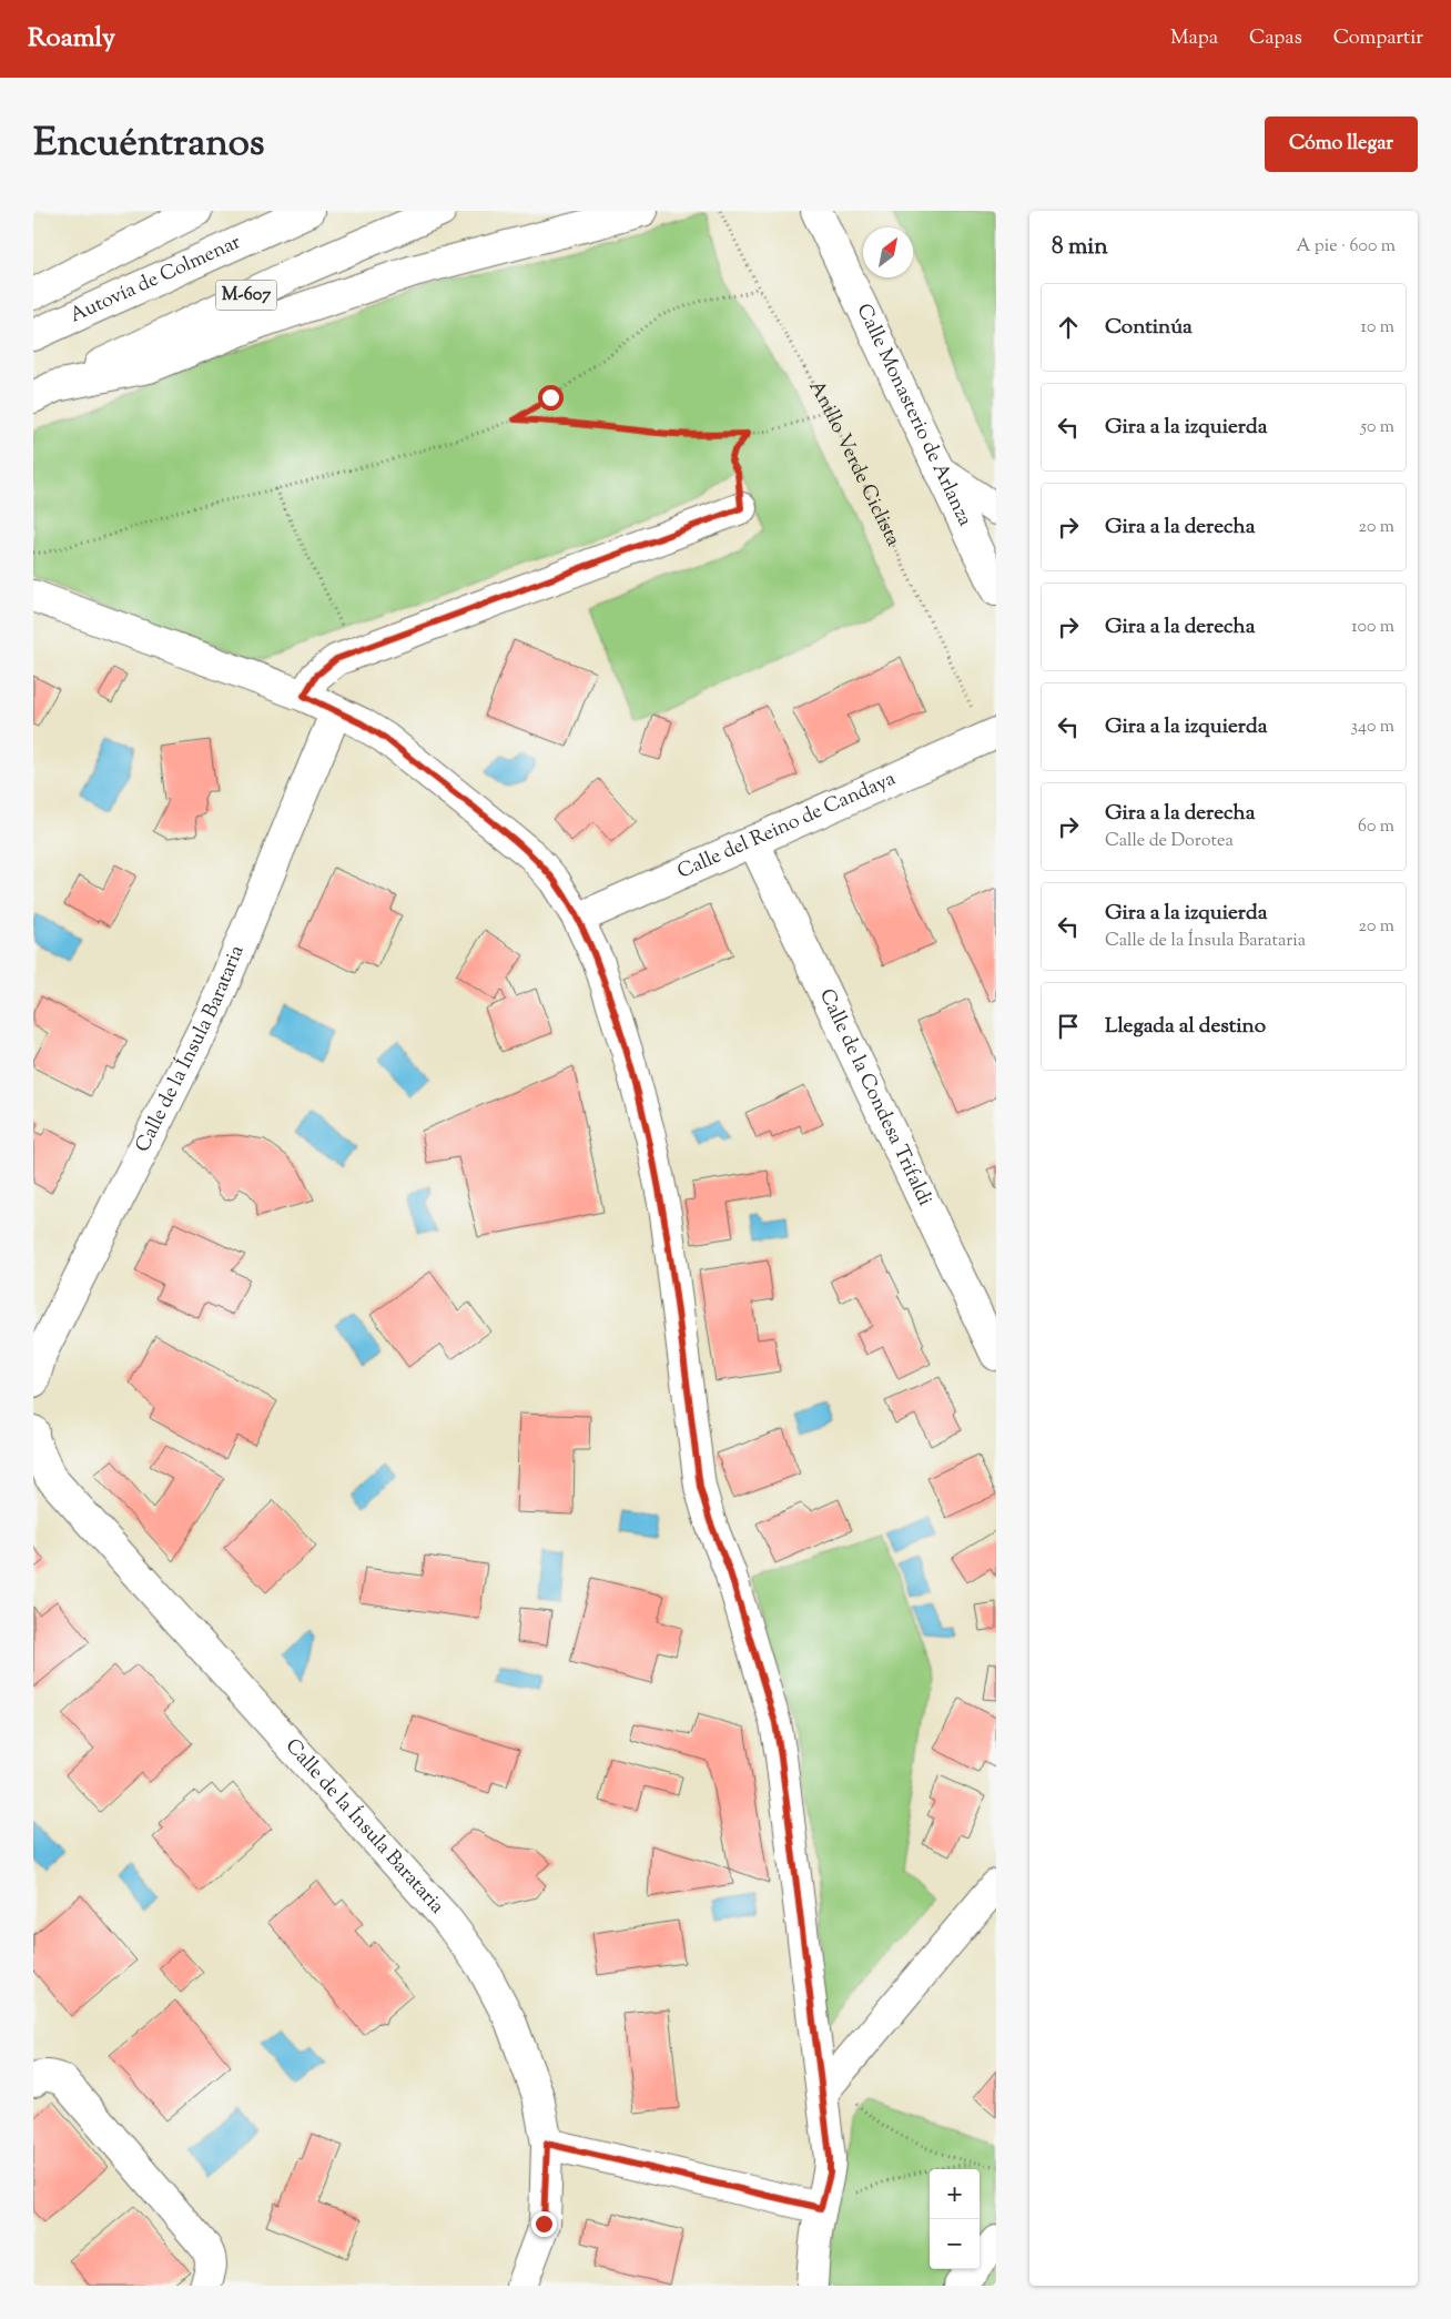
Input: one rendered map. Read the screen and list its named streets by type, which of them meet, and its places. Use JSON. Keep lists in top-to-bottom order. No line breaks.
{"streets":{"main road":["Autovía de Colmenar","M-607","Calle Monasterio de Arlanza","Calle del Reino de Candaya","Calle de la Ínsula Barataria","Calle de la Condesa Trifaldi"],"path":["Anillo Verde Ciclista"]},"crossings":[["Calle del Reino de Candaya","Calle de la Condesa Trifaldi"]],"north":"top right","page":{"header":"Roamly","nav":["Mapa","Capas","Compartir"],"title":"Encuéntranos","buttons":"Cómo llegar","heading":["8 min","A pie · 600 m"],"list":[["Continúa","10 m"],["Gira a la izquierda","50 m"],["Gira a la derecha","20 m"],["Gira a la derecha","100 m"],["Gira a la izquierda","340 m"],["Gira a la derecha","Calle de Dorotea","60 m"],["Gira a la izquierda","Calle de la Ínsula Barataria","20 m"],"Llegada al destino"],"map_buttons":["+","−"]}}
